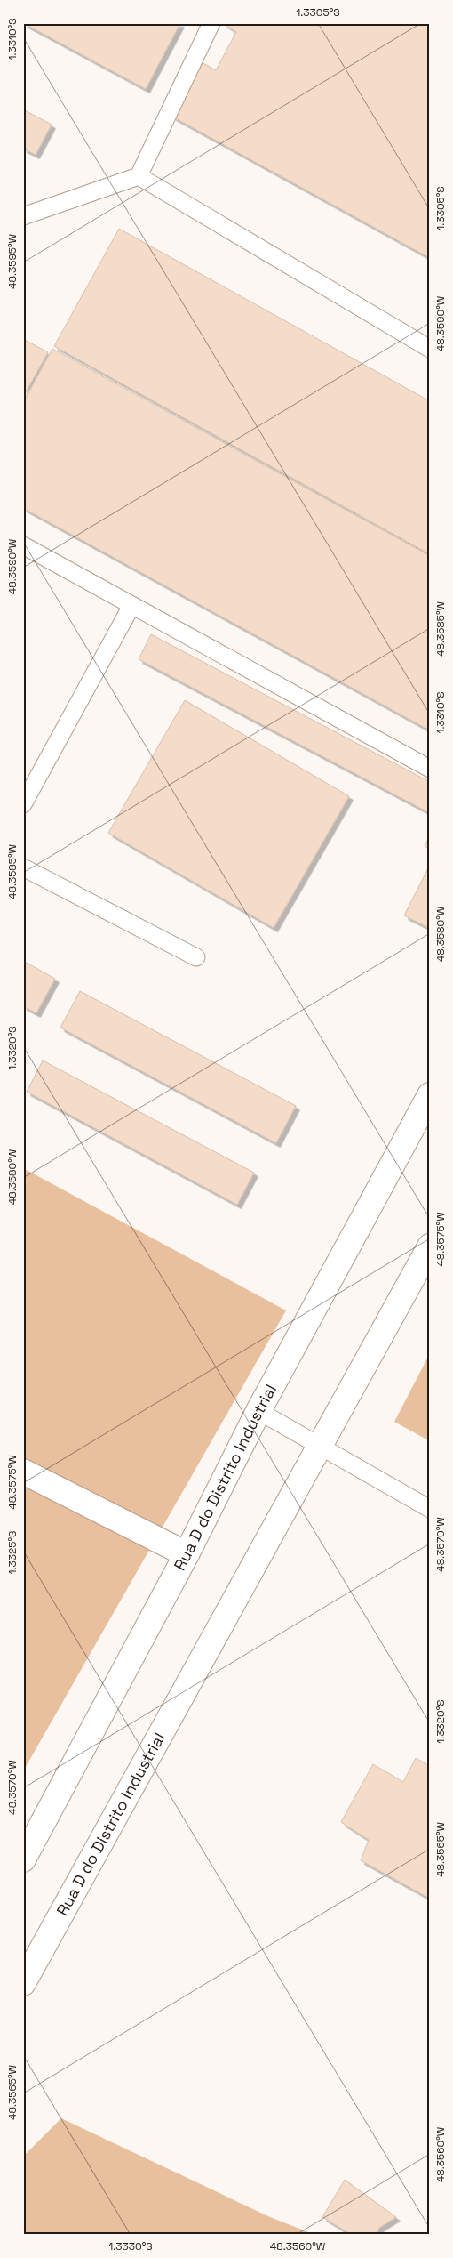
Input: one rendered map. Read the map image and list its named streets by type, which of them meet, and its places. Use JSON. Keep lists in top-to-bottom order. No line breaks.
{"streets":{"street":["Rua D do Distrito Industrial"]},"coordinates":["1.3305°S","1.3310°S","48.3595°W","48.3590°W","48.3585°W","48.3580°W","1.3320°S","48.3575°W","48.3570°W","1.3325°S","48.3565°W","48.3560°W","1.3330°S"]}
